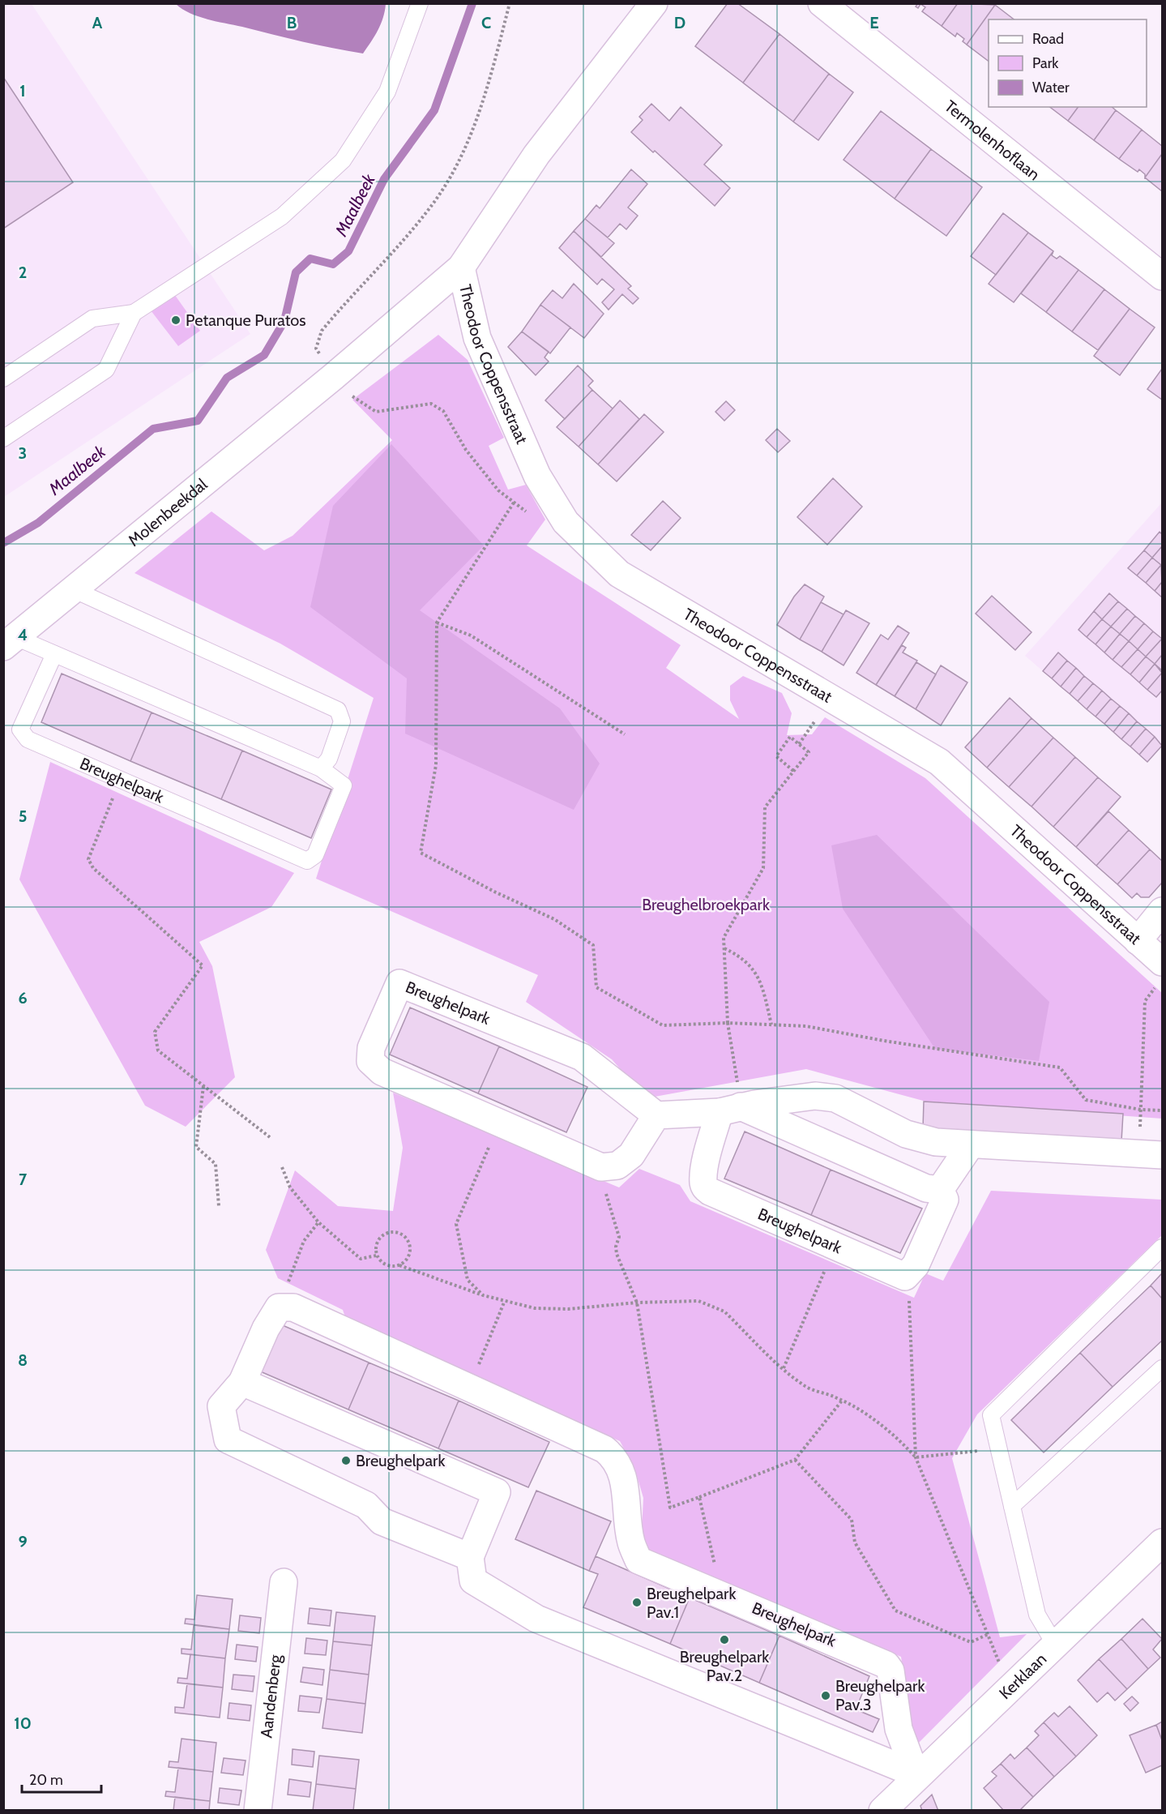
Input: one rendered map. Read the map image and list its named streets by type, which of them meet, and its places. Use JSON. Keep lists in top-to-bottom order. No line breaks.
{"streets":{"street":["Termolenhoflaan","Theodoor Coppensstraat","Molenbeekdal","Breughelpark","Kerklaan","Aandenberg"]},"crossings":[["Theodoor Coppensstraat","Molenbeekdal"],["Molenbeekdal","Breughelpark"],["Breughelpark","Kerklaan"]],"water":["Maalbeek"],"parks":["Breughelbroekpark"],"places":["Petanque Puratos","Breughelpark","Breughelpark Pav.1","Breughelpark Pav.2","Breughelpark Pav.3"],"legend":["Road","Park","Water"],"scale_bar":"20 m","grid":{"columns":["A","B","C","D","E"],"rows":["1","2","3","4","5","6","7","8","9","10"]}}
